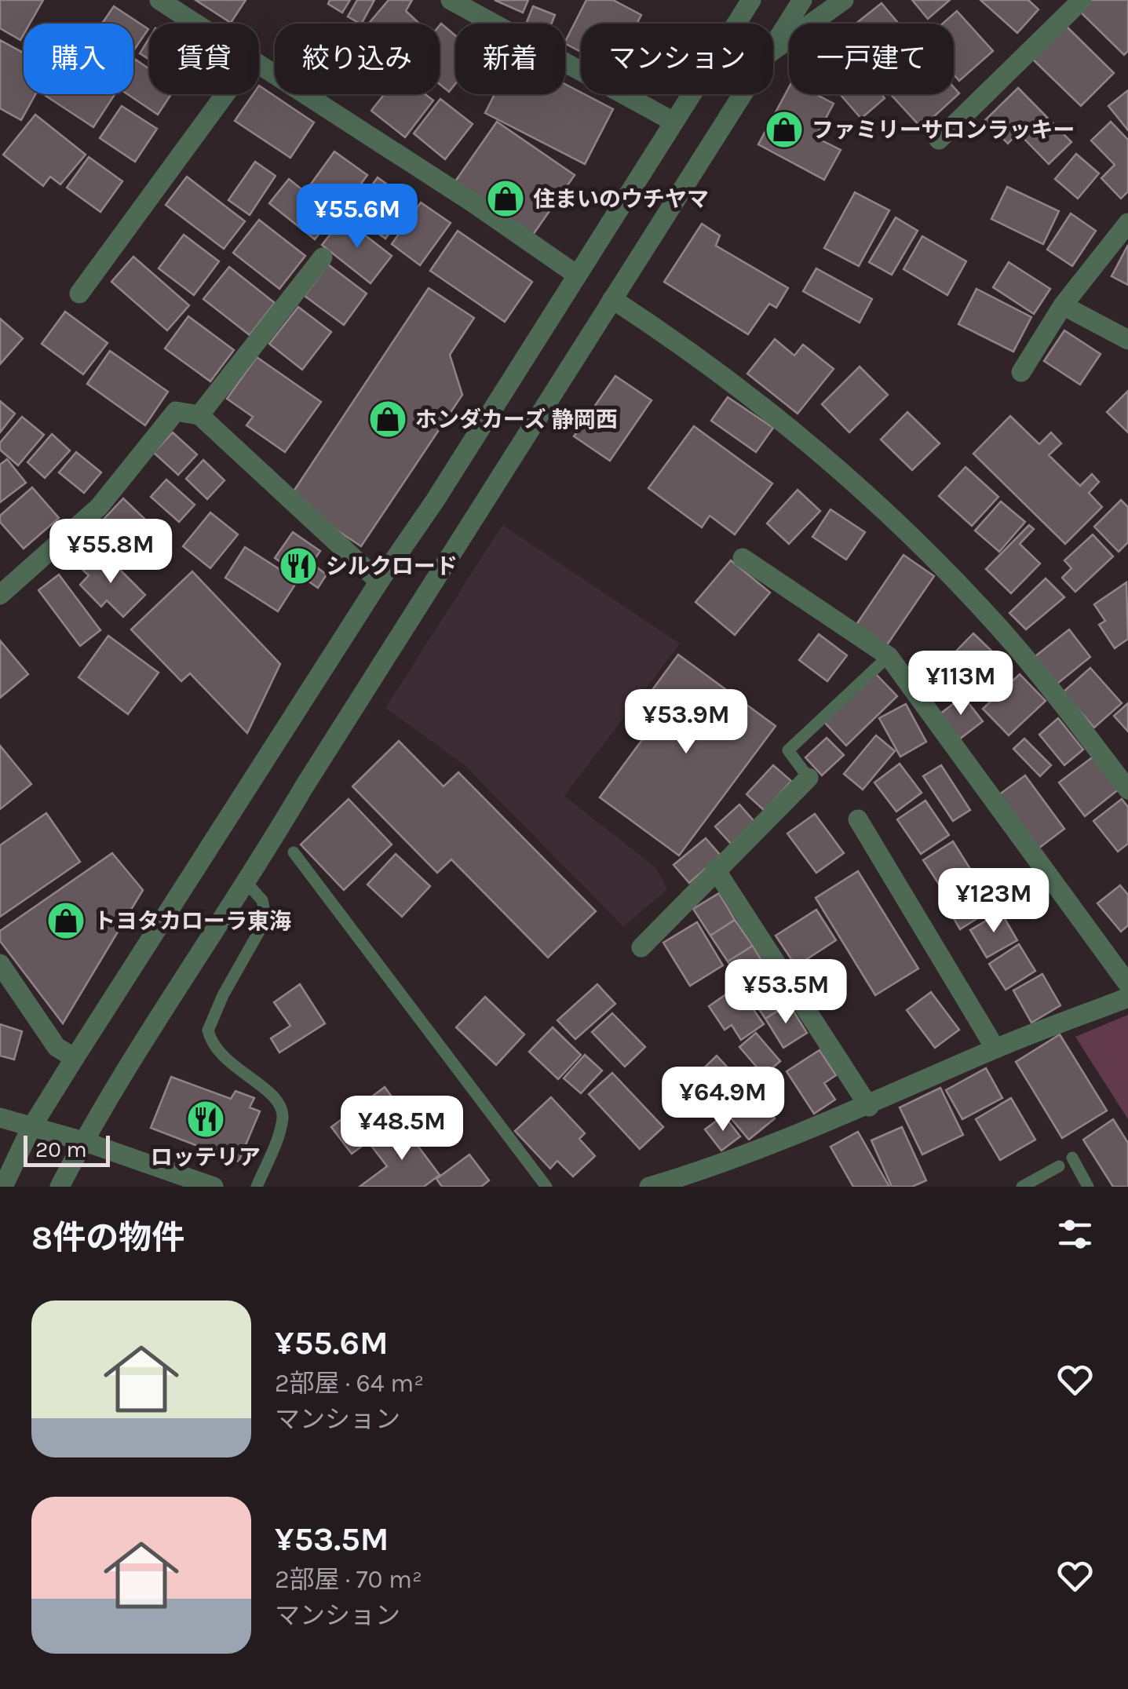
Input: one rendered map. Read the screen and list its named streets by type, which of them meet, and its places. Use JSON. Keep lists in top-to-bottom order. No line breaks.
{"places":{"shop":["ファミリーサロンラッキー","住まいのウチヤマ","ホンダカーズ 静岡西","トヨタカローラ東海"],"restaurant":["シルクロード","ロッテリア"]},"scale_bar":"20 m","page":{"chip":["購入","賃貸","絞り込み","新着","マンション","一戸建て"],"price":["¥55.6M","¥55.8M","¥113M","¥53.9M","¥123M","¥53.5M","¥64.9M","¥48.5M"],"scale":"20 m","heading":"8件の物件","list":[{"name":"¥55.6M","note":"2部屋 · 64 m² · マンション"},{"name":"¥53.5M","note":"2部屋 · 70 m² · マンション"}]}}
